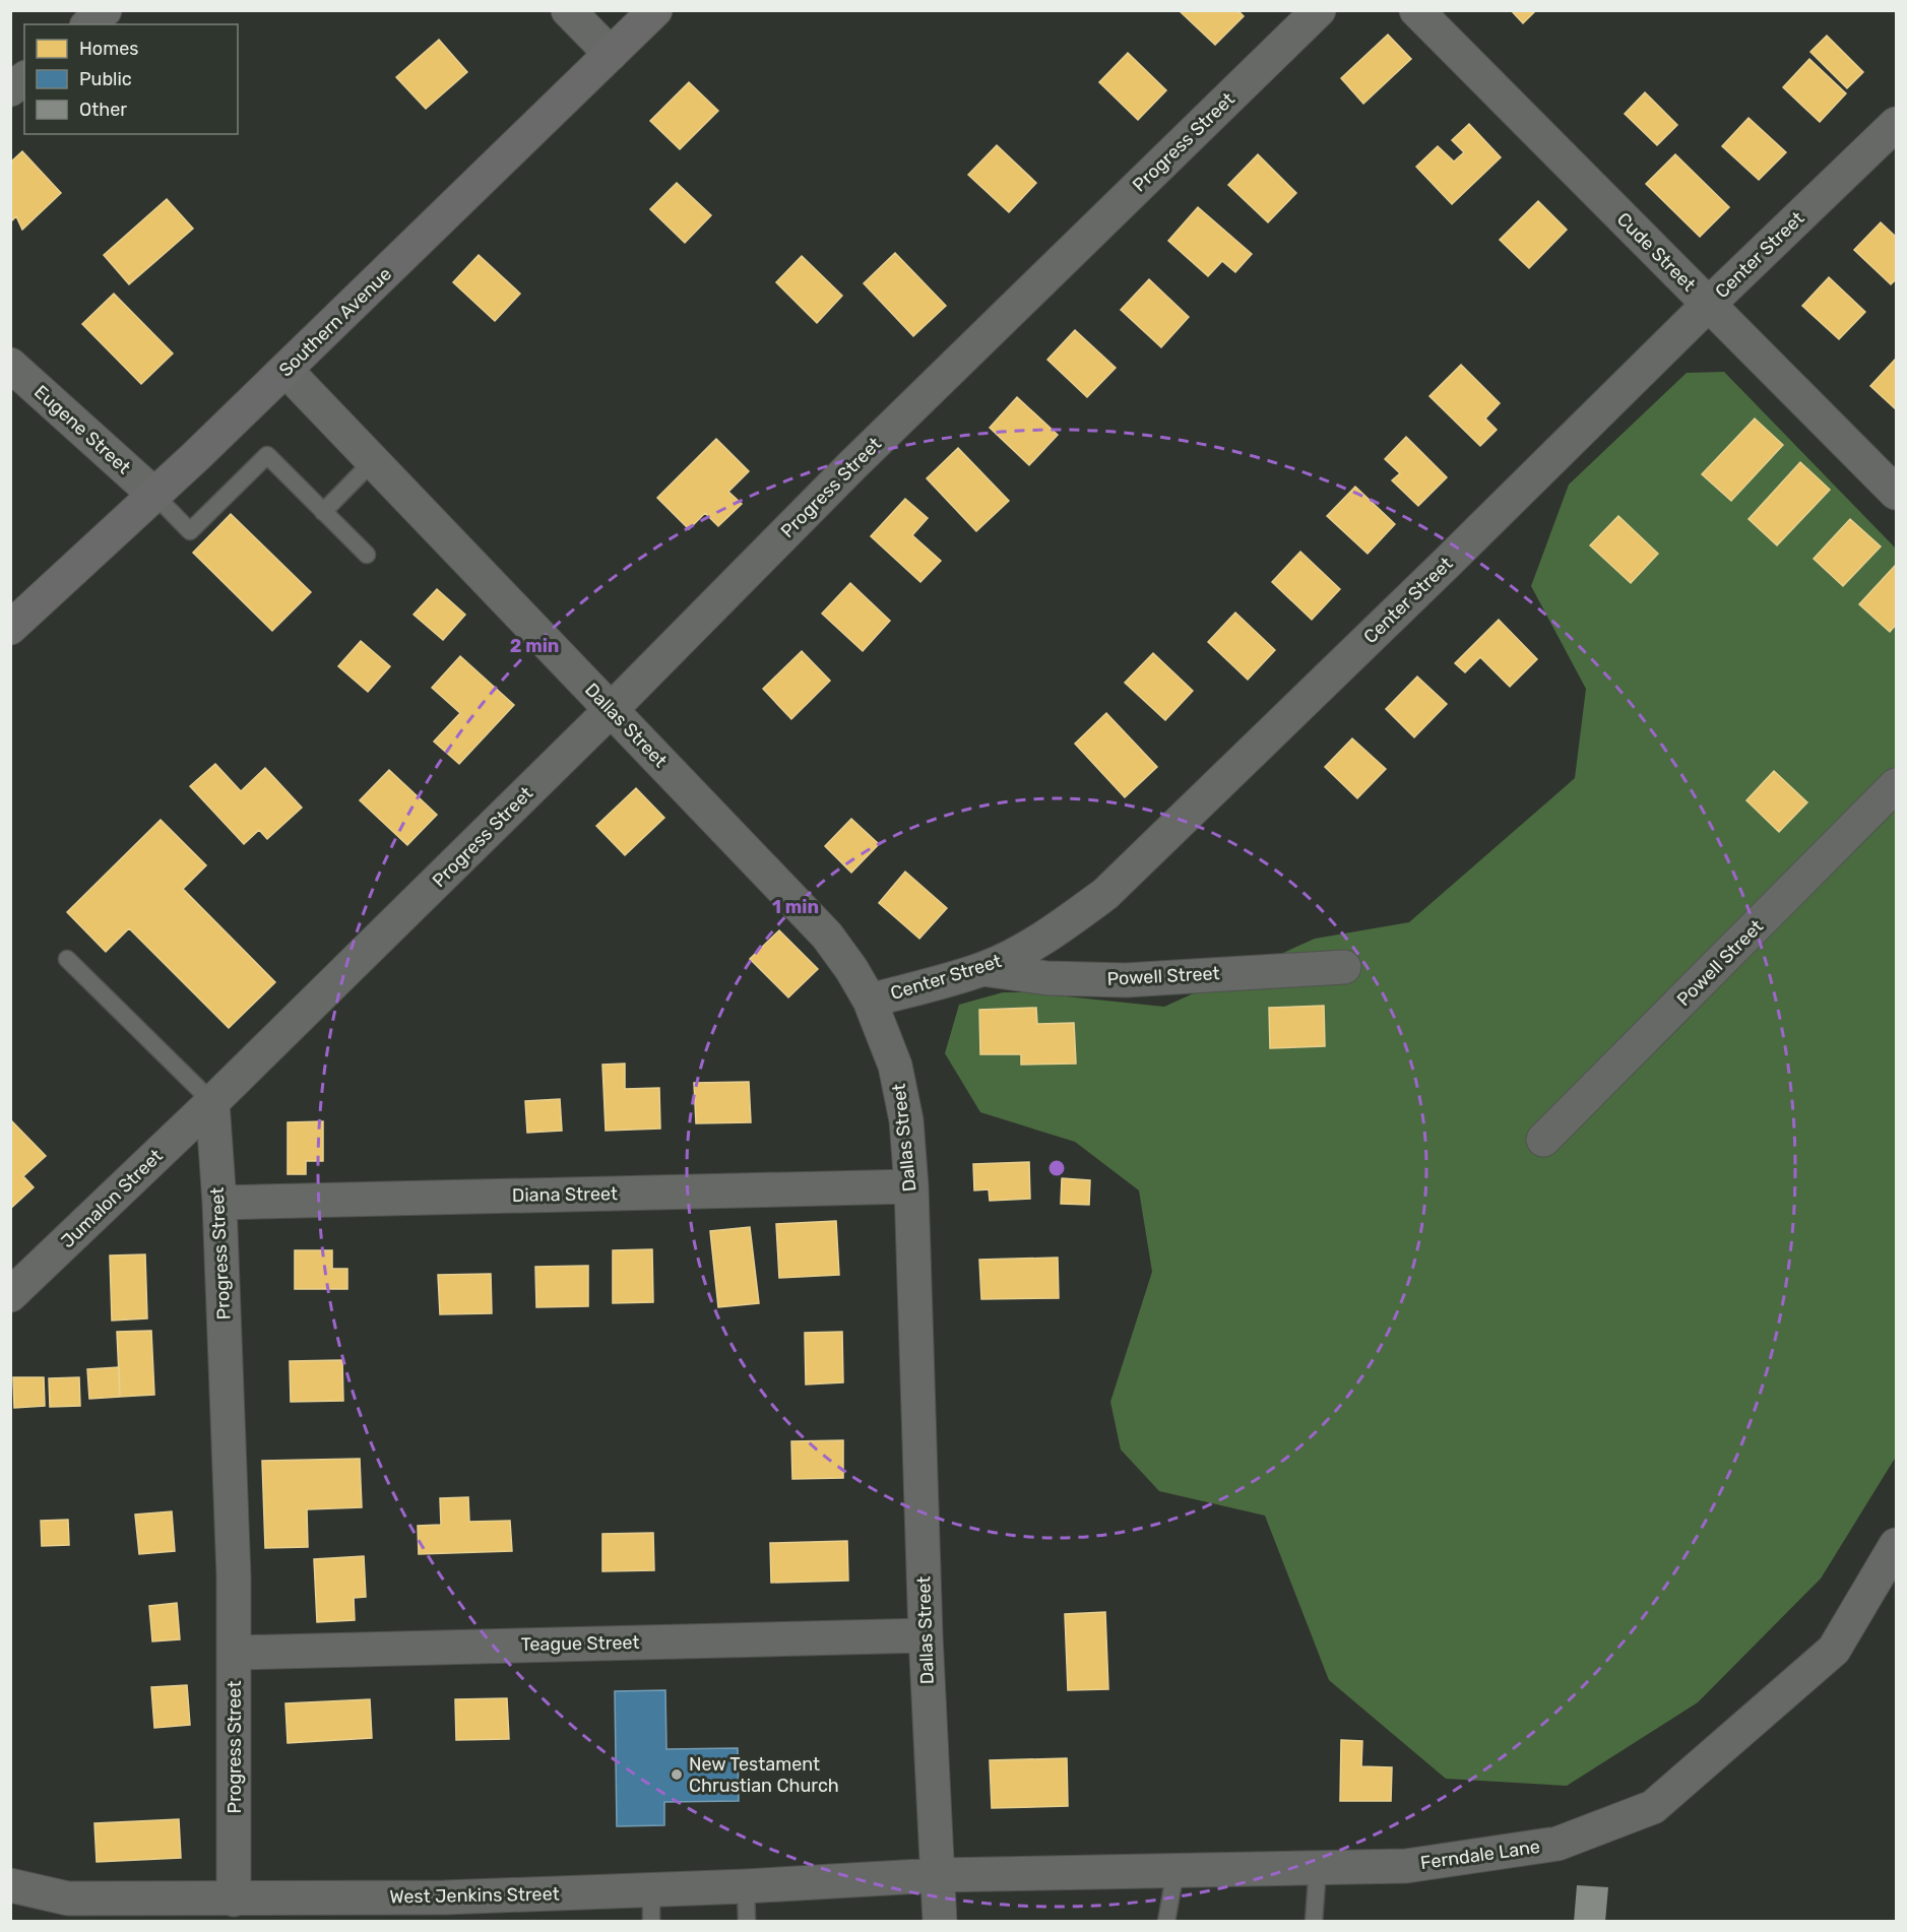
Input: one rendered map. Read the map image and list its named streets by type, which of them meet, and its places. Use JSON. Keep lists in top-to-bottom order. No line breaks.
{"streets":{"main road":["Southern Avenue"],"street":["Progress Street","Cude Street","Center Street","Eugene Street","Dallas Street","Powell Street","Diana Street","Jumalon Street","Teague Street","Ferndale Lane","West Jenkins Street"]},"crossings":[["Progress Street","Dallas Street"],["Progress Street","Diana Street"],["Progress Street","Jumalon Street"],["Progress Street","Teague Street"],["Progress Street","West Jenkins Street"],["Cude Street","Center Street"],["Center Street","Dallas Street"],["Center Street","Powell Street"],["Southern Avenue","Eugene Street"],["Southern Avenue","Dallas Street"],["Dallas Street","Diana Street"],["Dallas Street","Teague Street"],["Dallas Street","Ferndale Lane"],["Dallas Street","West Jenkins Street"],["Ferndale Lane","West Jenkins Street"]],"places":["New Testament Chrustian Church"],"legend":["Homes","Public","Other"],"rings":["2 min","1 min"]}
